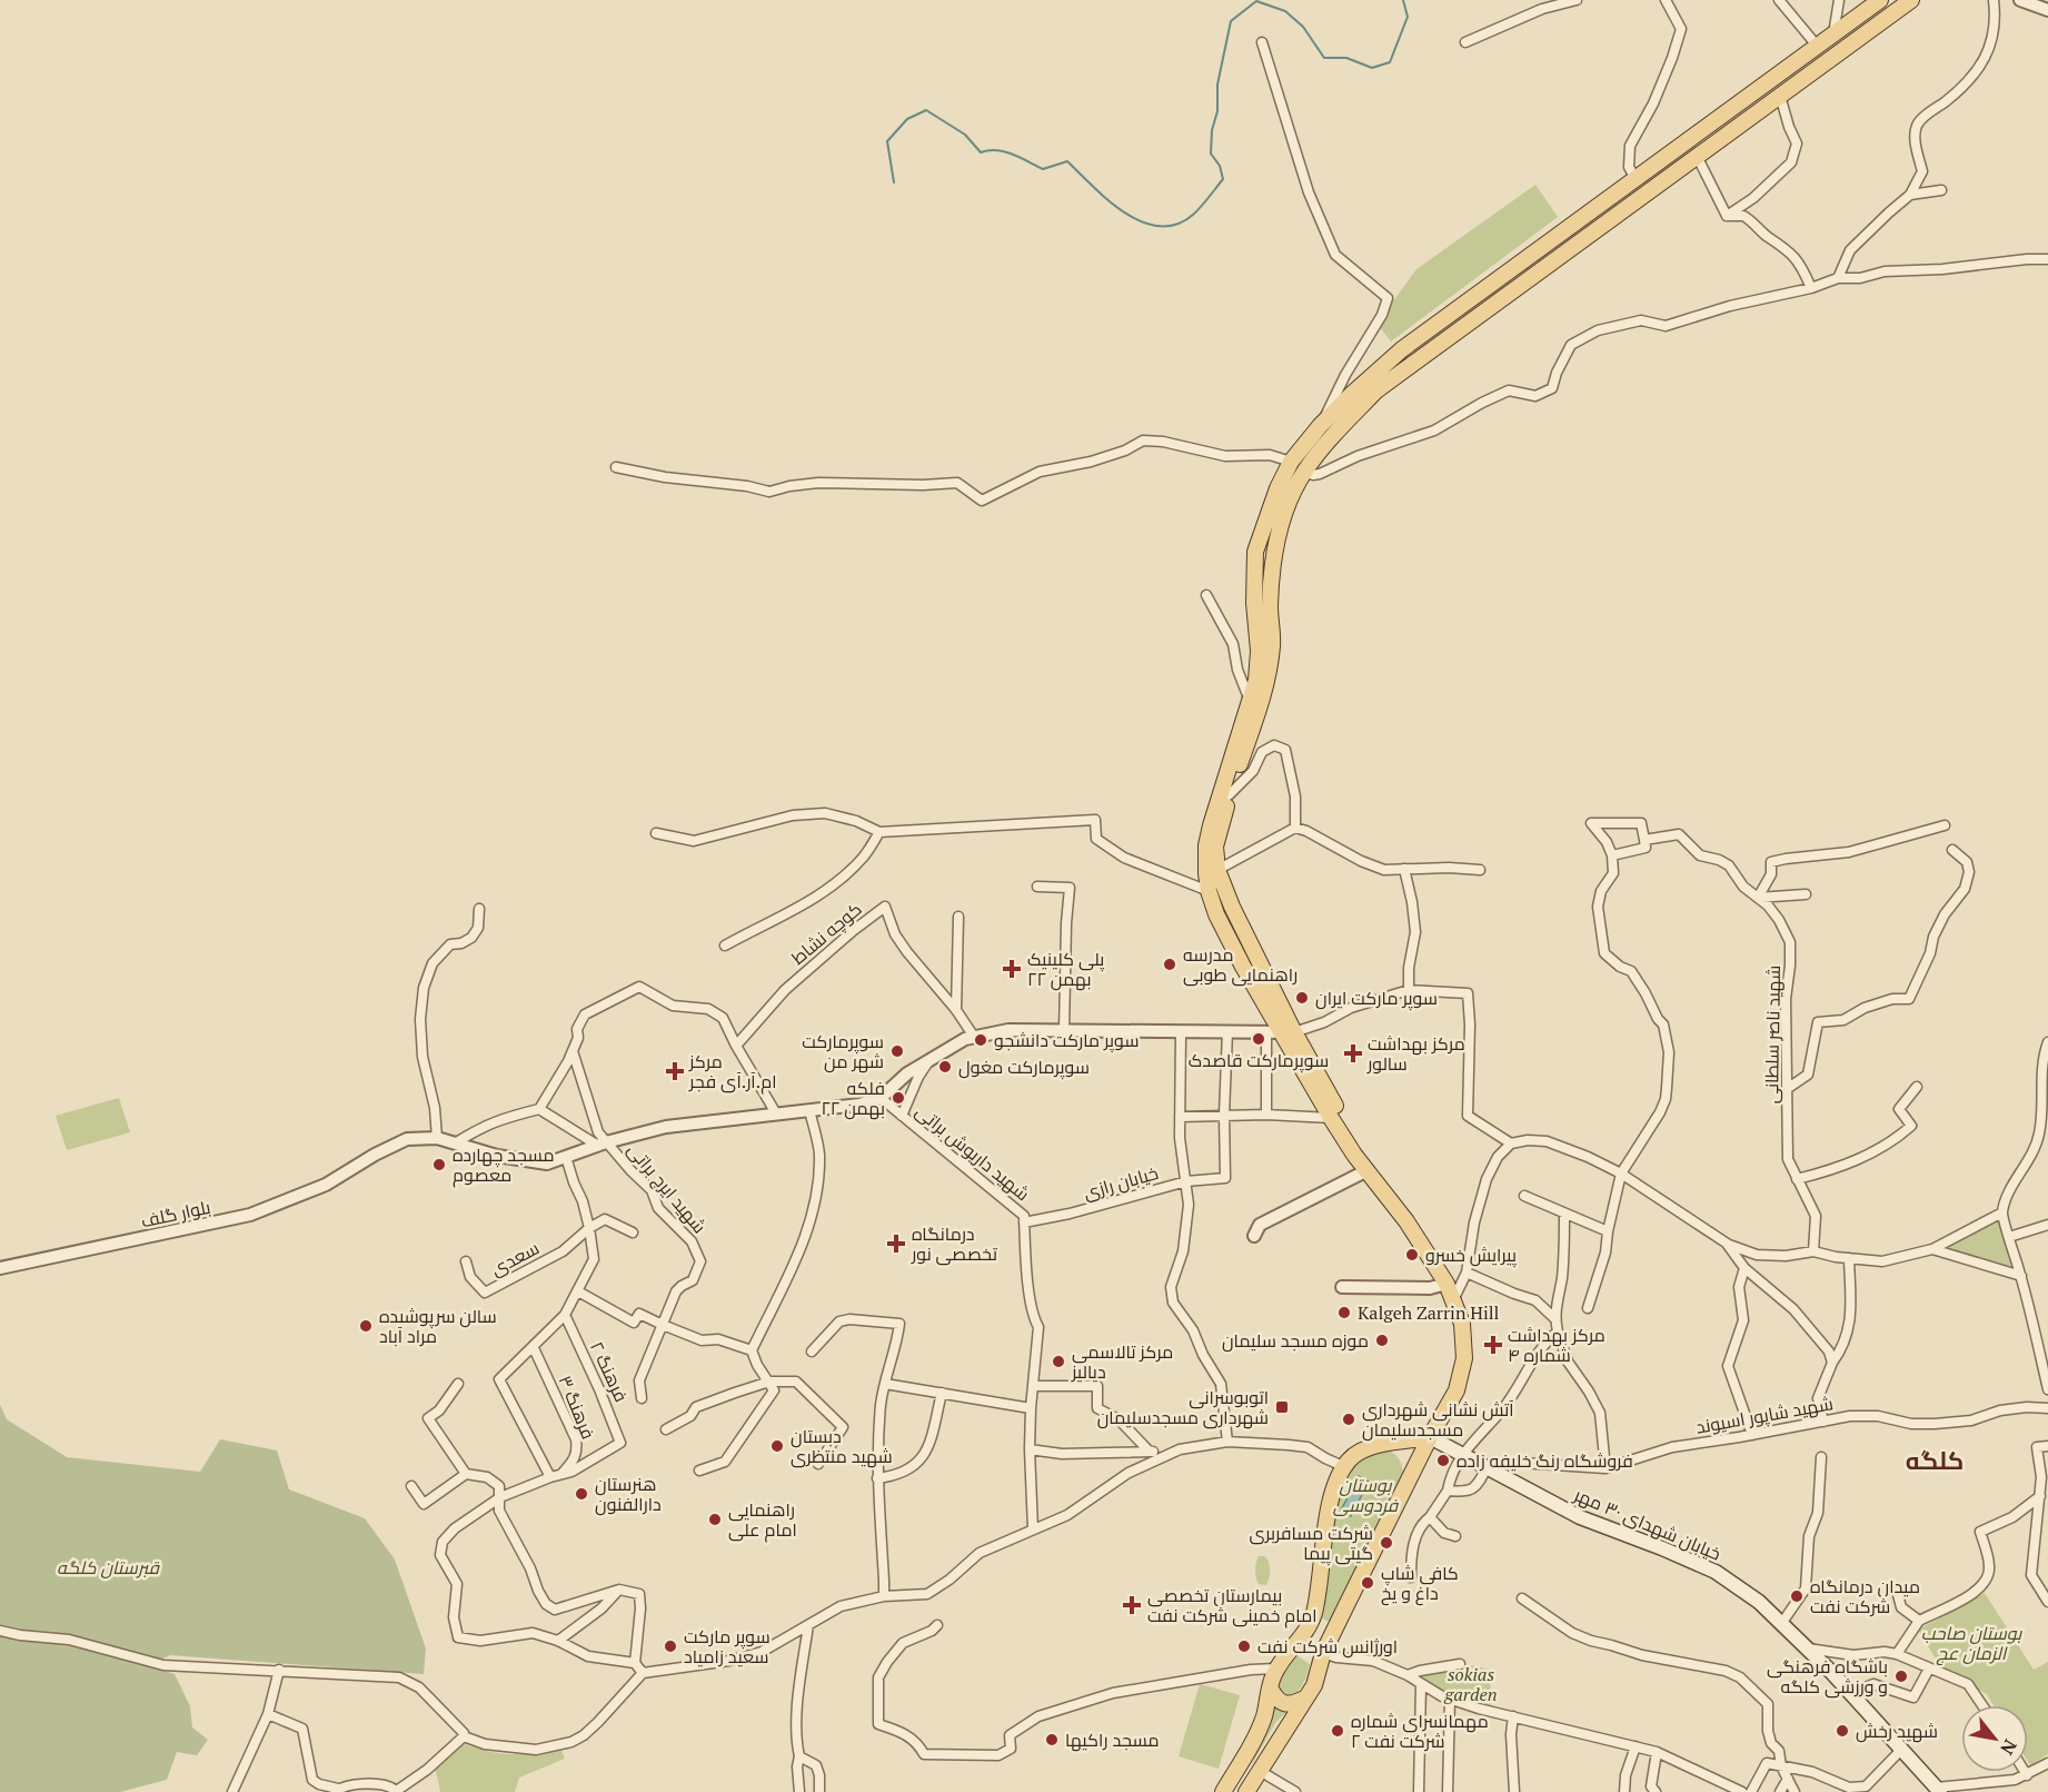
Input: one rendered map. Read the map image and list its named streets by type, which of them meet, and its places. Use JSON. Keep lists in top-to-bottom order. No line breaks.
{"streets":{"main road":["خیابان شهدای ۳۰ مهر"],"street":["کوچه نشاط","شهید ناصر سلطانی","شهید داریوش براتی","خیابان رازی","شهید ایرج براتی","بلوار گلف","سعدی","فرهنگ ۲","فرهنگ ۳","شهید شاپور اسیوند"]},"crossings":[["شهید داریوش براتی","خیابان رازی"],["فرهنگ ۲","فرهنگ ۳"],["شهید شاپور اسیوند","خیابان شهدای ۳۰ مهر"]],"districts":["کلگه"],"parks":["بوستان فردوسی","قبرستان کلگه","بوستان صاحب الزمان عج","sokias garden"],"places":{"other":["مدرسه راهنمایی طوبی","سوپر مارکت ایران","سوپرمارکت قاصدک","سوپر مارکت دانشجو","سوپرمارکت شهر من","سوپرمارکت مغول","فلکه ۲۲ بهمن","مسجد چهارده معصوم","پیرایش خسرو","Kalgeh Zarrin Hill","سالن سرپوشیده مراد آباد","موزه مسجد سلیمان","مرکز تالاسمی دیالیز","آتش نشانی شهرداری مسجدسلیمان","دبستان شهید منتظری","فروشگاه رنگ خلیفه زاده","هنرستان دارالفنون","راهنمایی امام علی","شرکت مسافربری گیتی پیما","کافی شاپ داغ و یخ","میدان درمانگاه شرکت نفت","سوپر مارکت سعید زامیاد","اورژانس شرکت نفت","باشگاه فرهنگی و ورزشی کلگه","مهمانسرای شماره ۲ شرکت نفت","شهید رخش","مسجد راکیها"],"health":["پلی کلینیک ۲۲ بهمن","مرکز بهداشت سالور","مرکز ام.آر.آی فجر","درمانگاه تخصصی نور","مرکز بهداشت شماره ۴","بیمارستان تخصصی امام خمینی شرکت نفت"],"transit":["اتوبوسرانی شهرداری مسجدسلیمان"]},"north":"bottom right"}
